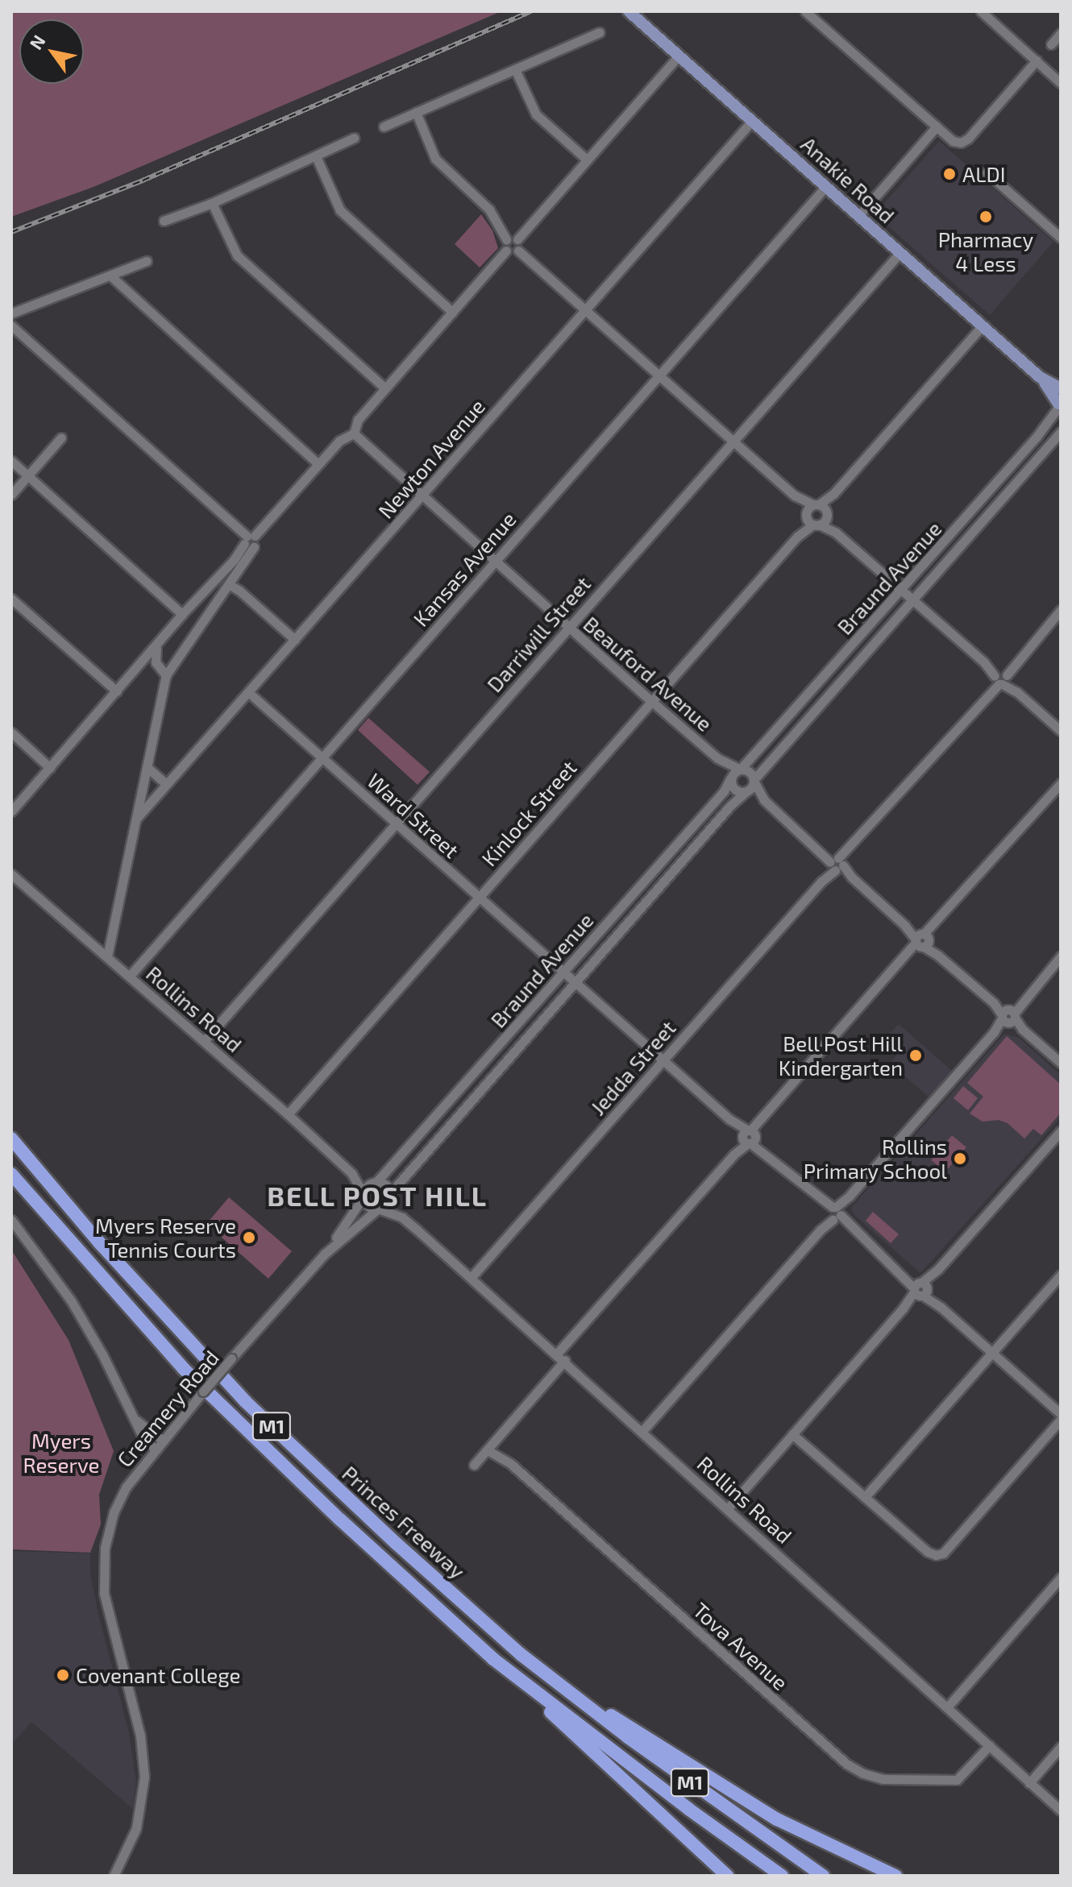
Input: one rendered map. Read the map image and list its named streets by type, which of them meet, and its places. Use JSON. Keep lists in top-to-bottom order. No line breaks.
{"streets":{"highway":["M1","Princes Freeway"],"main road":["Anakie Road"],"street":["Newton Avenue","Kansas Avenue","Braund Avenue","Darriwill Street","Beauford Avenue","Kinlock Street","Ward Street","Rollins Road","Jedda Street","Creamery Road","Tova Avenue"]},"crossings":[["Anakie Road","Newton Avenue"],["Anakie Road","Kansas Avenue"],["Anakie Road","Braund Avenue"],["Anakie Road","Darriwill Street"],["Anakie Road","Kinlock Street"],["Newton Avenue","Beauford Avenue"],["Newton Avenue","Ward Street"],["Kansas Avenue","Beauford Avenue"],["Kansas Avenue","Ward Street"],["Kansas Avenue","Rollins Road"],["Braund Avenue","Beauford Avenue"],["Braund Avenue","Ward Street"],["Braund Avenue","Rollins Road"],["Braund Avenue","Creamery Road"],["Darriwill Street","Beauford Avenue"],["Darriwill Street","Ward Street"],["Darriwill Street","Rollins Road"],["Beauford Avenue","Kinlock Street"],["Kinlock Street","Ward Street"],["Kinlock Street","Rollins Road"],["Ward Street","Jedda Street"],["Rollins Road","Jedda Street"],["Rollins Road","Creamery Road"],["Rollins Road","Tova Avenue"]],"districts":["BELL POST HILL"],"parks":["Myers Reserve"],"places":["ALDI","Pharmacy 4 Less","Bell Post Hill Kindergarten","Rollins Primary School","Myers Reserve Tennis Courts","Covenant College"],"north":"top left"}
